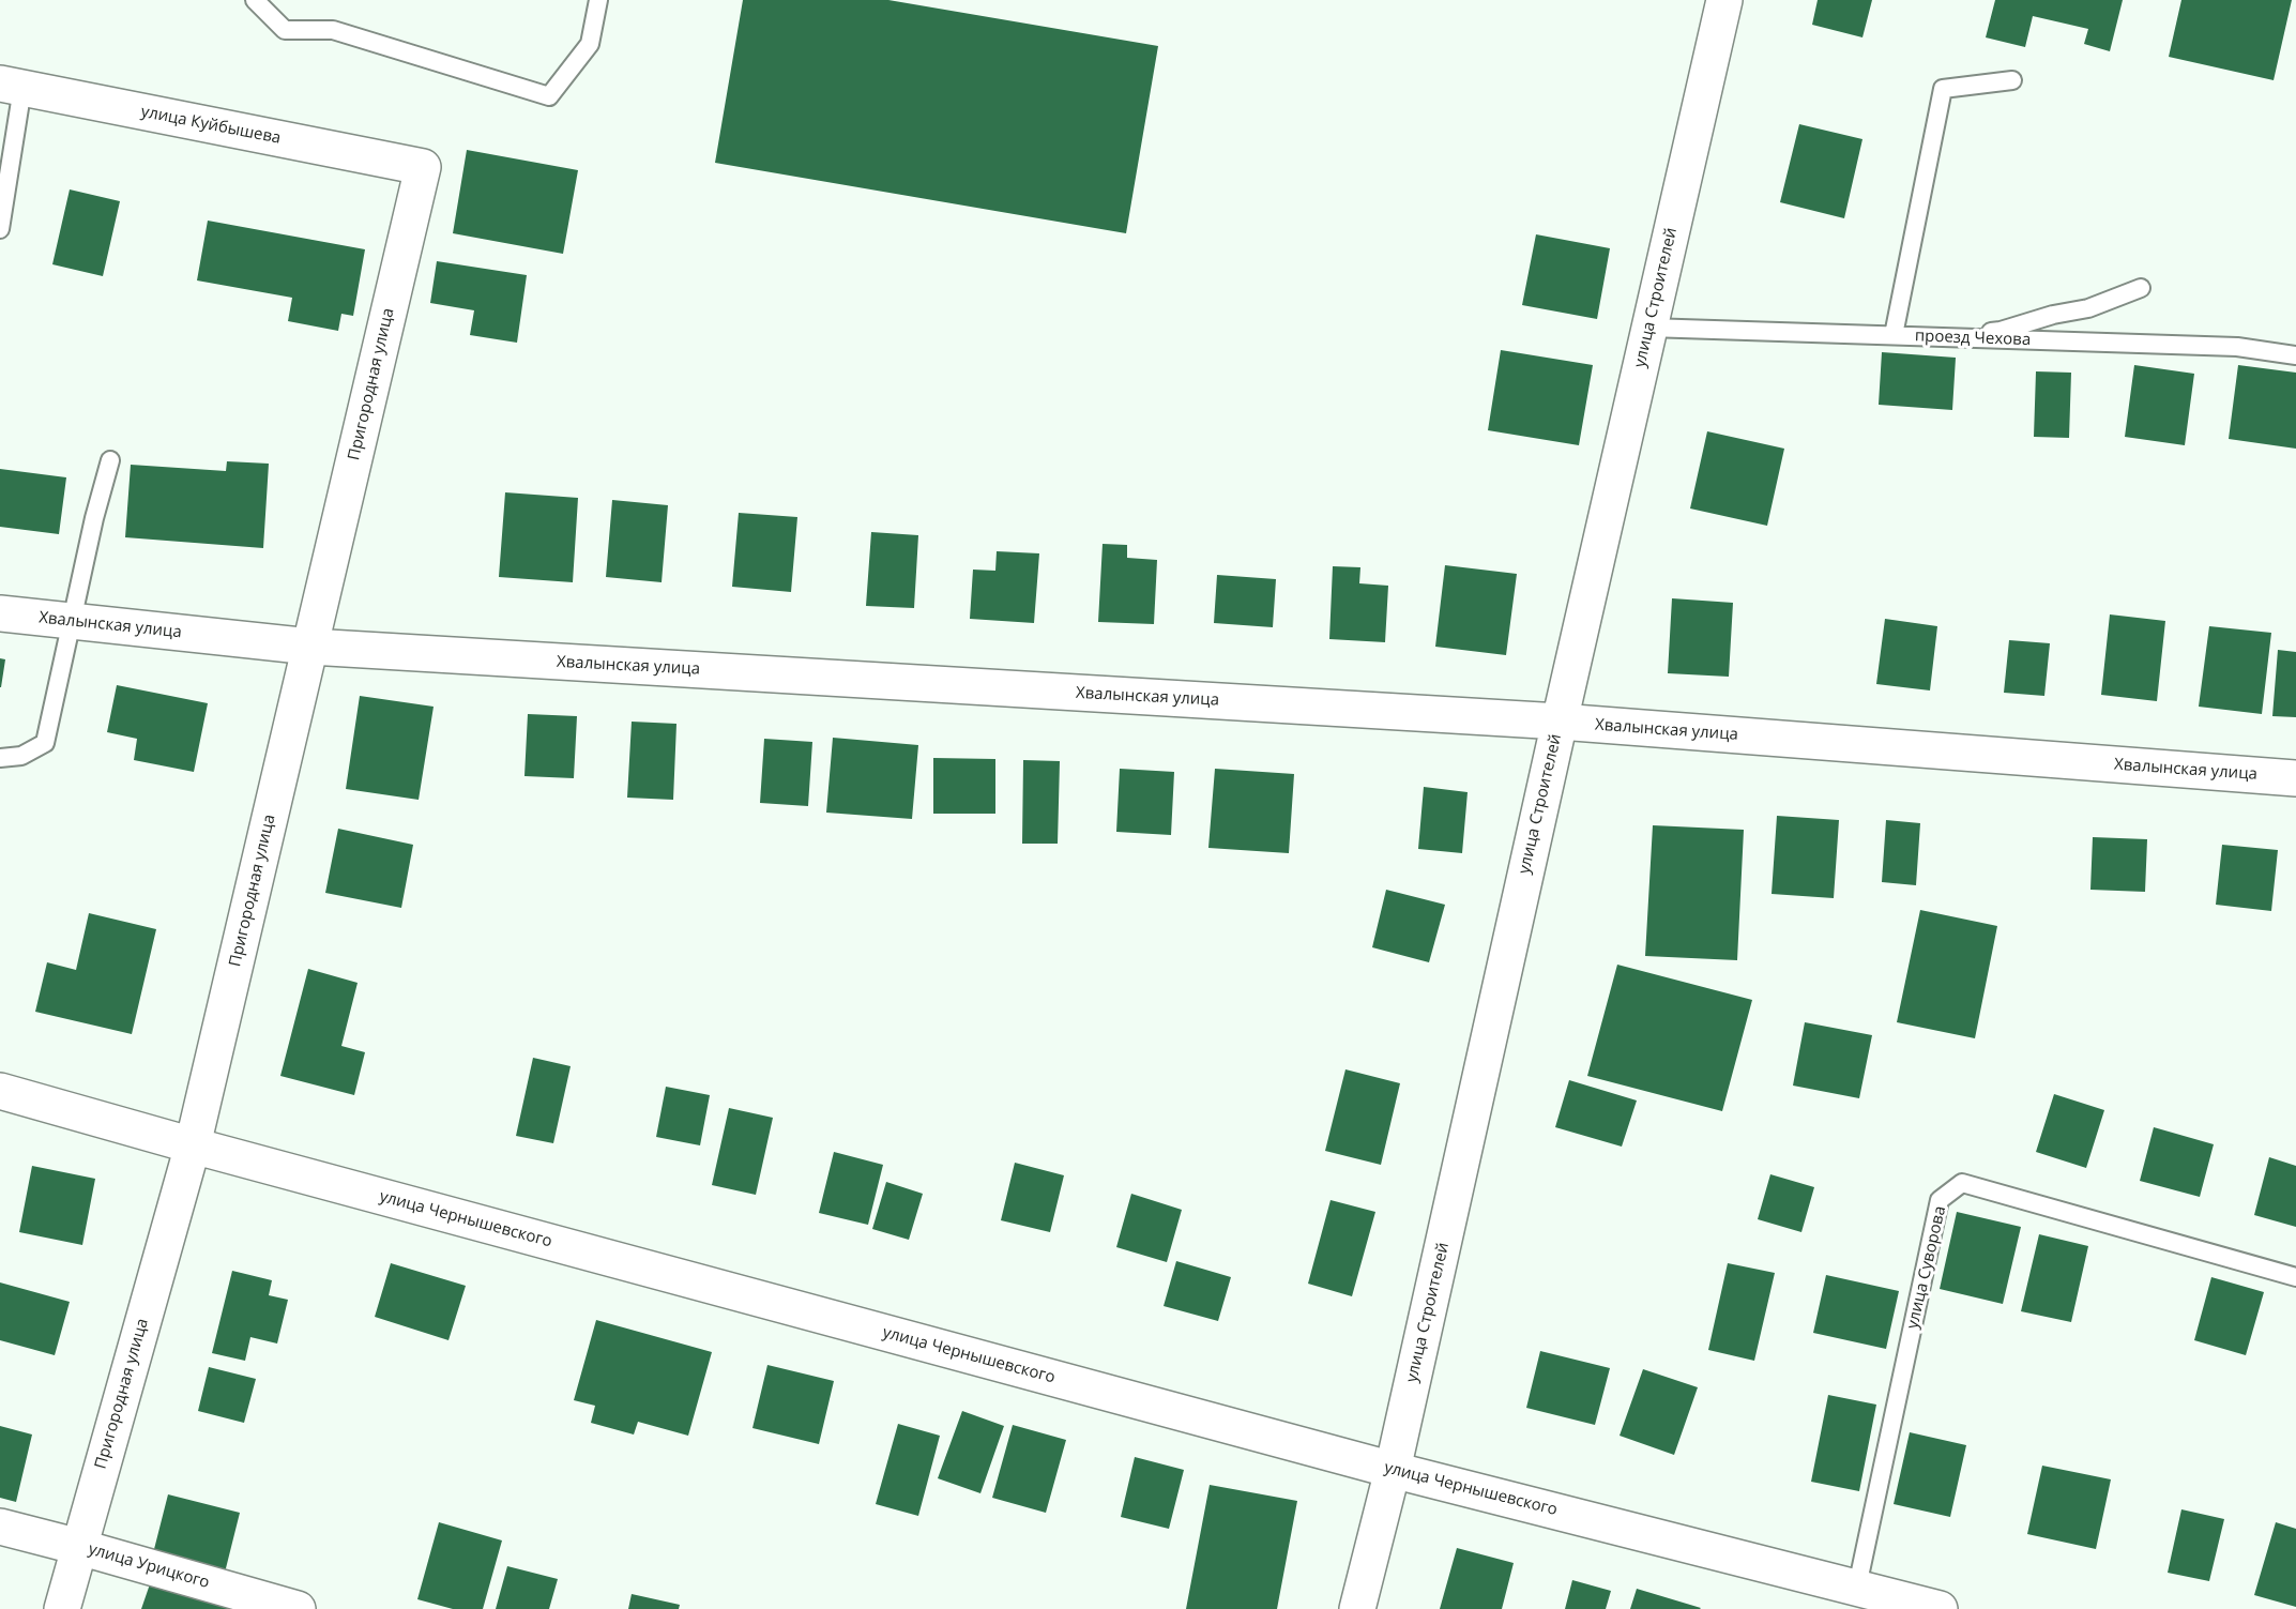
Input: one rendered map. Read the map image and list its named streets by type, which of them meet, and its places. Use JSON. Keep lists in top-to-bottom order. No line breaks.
{"streets":{"street":["улица Куйбышева","улица Строителей","Пригородная улица","Хвалынская улица","улица Чернышевского","улица Урицкого"],"lane":["проезд Чехова","улица Суворова"]},"crossings":[["улица Куйбышева","Пригородная улица"],["улица Строителей","проезд Чехова"],["улица Строителей","Хвалынская улица"],["улица Строителей","улица Чернышевского"],["Пригородная улица","Хвалынская улица"],["Пригородная улица","улица Чернышевского"],["Пригородная улица","улица Урицкого"],["улица Чернышевского","улица Суворова"]]}
